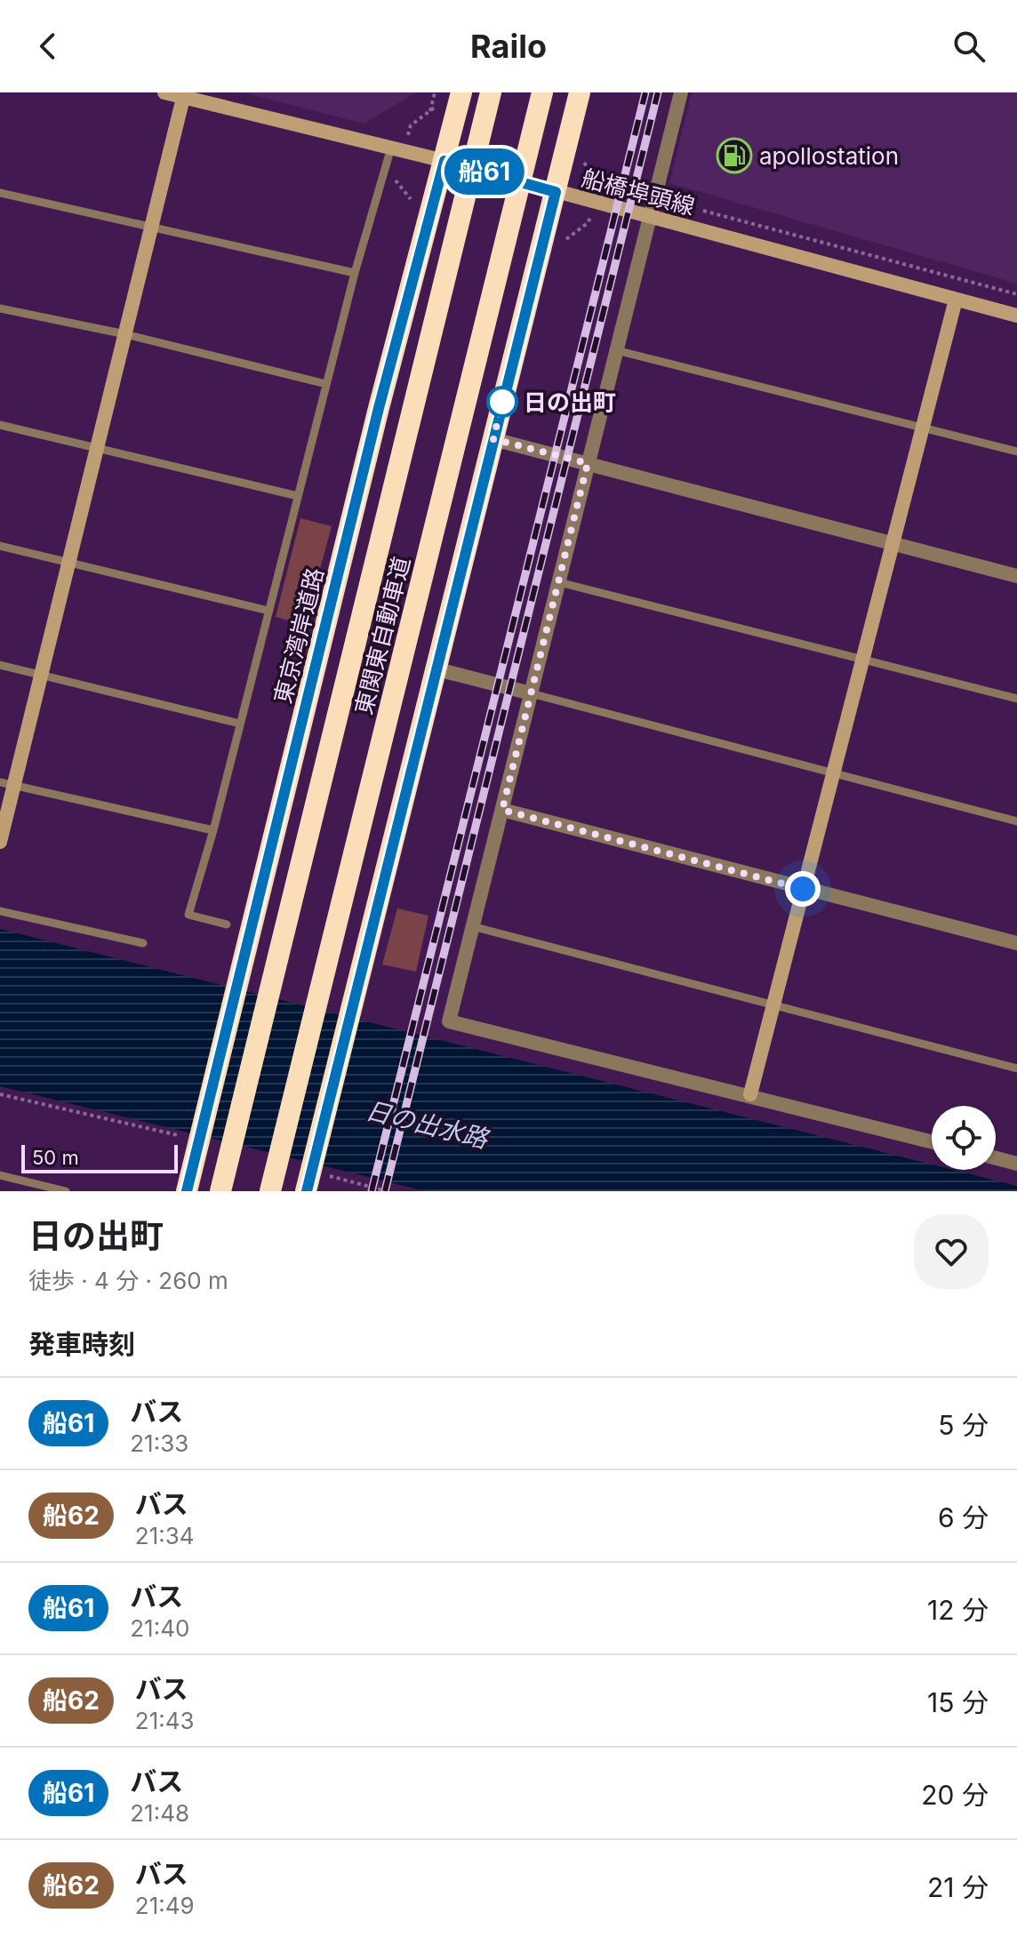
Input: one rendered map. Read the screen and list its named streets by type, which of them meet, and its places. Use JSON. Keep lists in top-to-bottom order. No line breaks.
{"streets":{"highway":["東京湾岸道路","東関東自動車道"],"street":["船橋埠頭線"]},"crossings":[["船橋埠頭線","東京湾岸道路"]],"water":["日の出水路"],"places":{"fuel station":["apollostation"],"other":["日の出町"]},"lines":["bus line 船61"],"scale_bar":"50 m","page":{"header":"Railo","on_map":"船61","scale":"50 m","heading":[["日の出町","徒歩 · 4 分 · 260 m"],"発車時刻"],"list":[{"mark":"船61","name":"バス","note":"21:33","value":"5 分"},{"mark":"船62","name":"バス","note":"21:34","value":"6 分"},{"mark":"船61","name":"バス","note":"21:40","value":"12 分"},{"mark":"船62","name":"バス","note":"21:43","value":"15 分"},{"mark":"船61","name":"バス","note":"21:48","value":"20 分"},{"mark":"船62","name":"バス","note":"21:49","value":"21 分"}]}}
